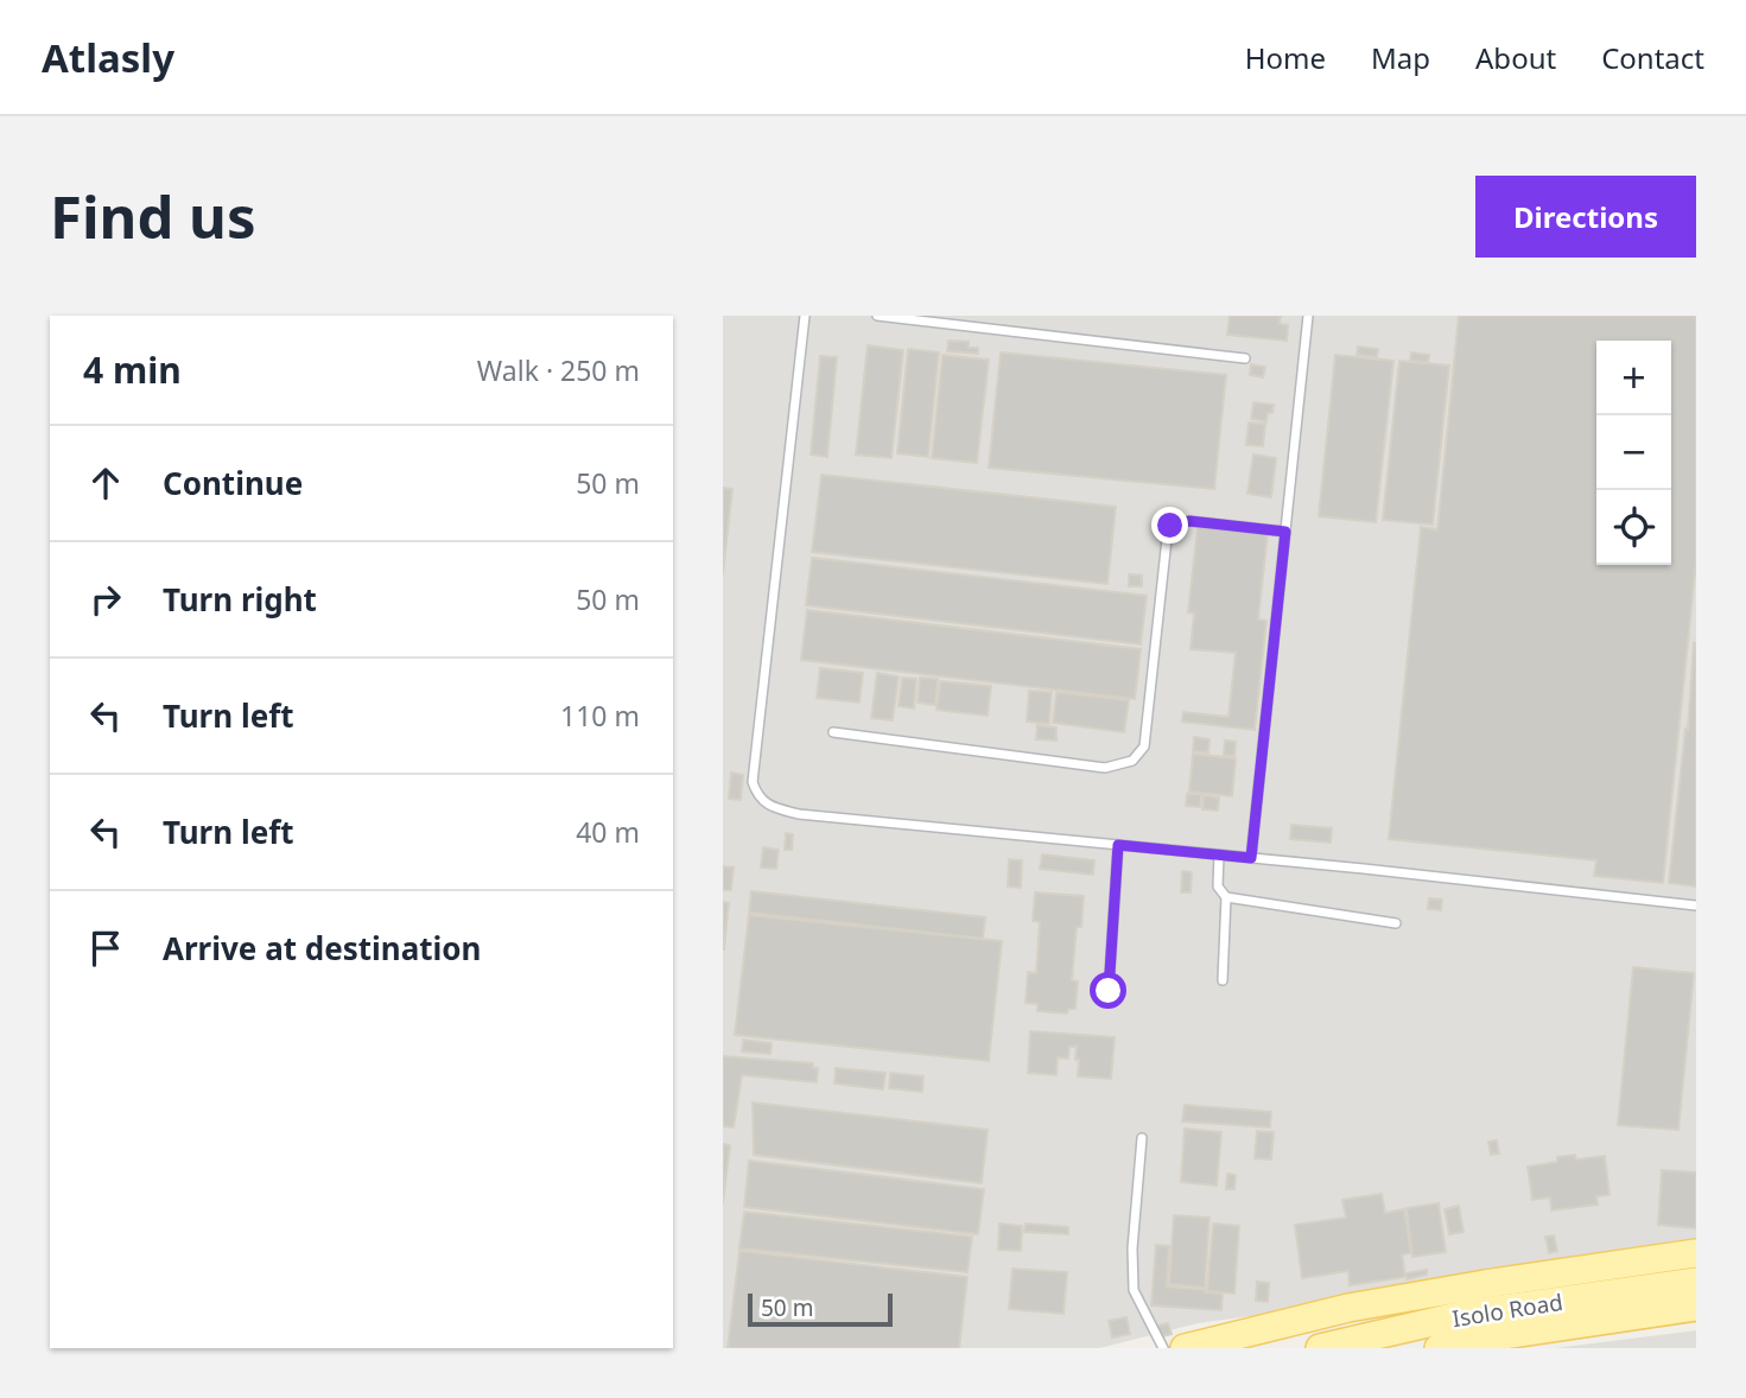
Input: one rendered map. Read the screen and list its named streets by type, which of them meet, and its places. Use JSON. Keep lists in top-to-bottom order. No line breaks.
{"streets":{"main road":["Isolo Road"]},"scale_bar":"50 m","page":{"header":"Atlasly","nav":["Home","Map","About","Contact"],"buttons":"Directions","title":"Find us","heading":["4 min","Walk · 250 m"],"map_buttons":["+","−"],"list":[["Continue","50 m"],["Turn right","50 m"],["Turn left","110 m"],["Turn left","40 m"],"Arrive at destination"],"scale":"50 m"}}
